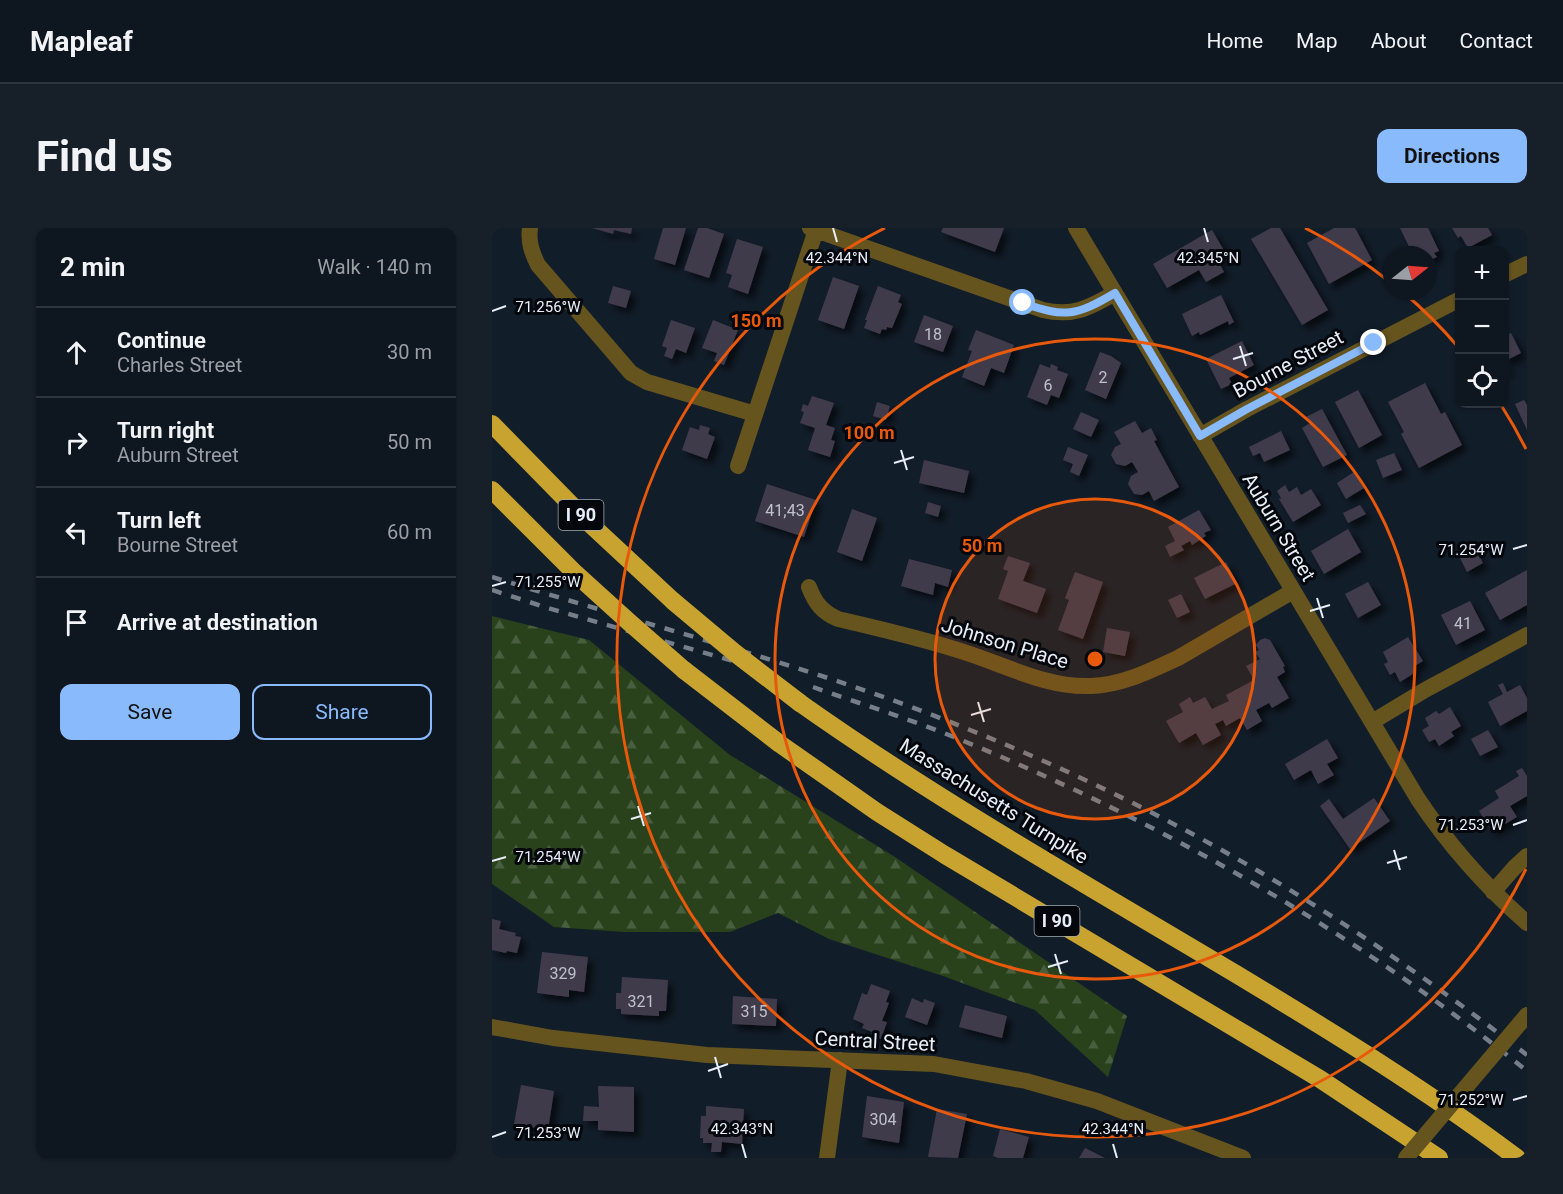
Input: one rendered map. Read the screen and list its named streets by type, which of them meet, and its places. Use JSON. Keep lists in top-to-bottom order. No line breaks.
{"streets":{"highway":["I 90","Massachusetts Turnpike"],"street":["Bourne Street","Auburn Street","Johnson Place","Central Street"]},"crossings":[["Bourne Street","Auburn Street"],["Auburn Street","Johnson Place"]],"house_numbers":["18","2","6","41;43","41","329","321","315","304"],"north":"right","page":{"header":"Mapleaf","nav":["Home","Map","About","Contact"],"buttons":["Directions",["Save","Share"]],"title":"Find us","heading":["2 min","Walk · 140 m"],"map_buttons":["+","−"],"list":[["Continue","Charles Street","30 m"],["Turn right","Auburn Street","50 m"],["Turn left","Bourne Street","60 m"],"Arrive at destination"]},"coordinates":["42.344°N","42.345°N","71.256°W","71.254°W","71.255°W","71.253°W","71.252°W","42.343°N"],"rings":["150 m","100 m","50 m"]}
